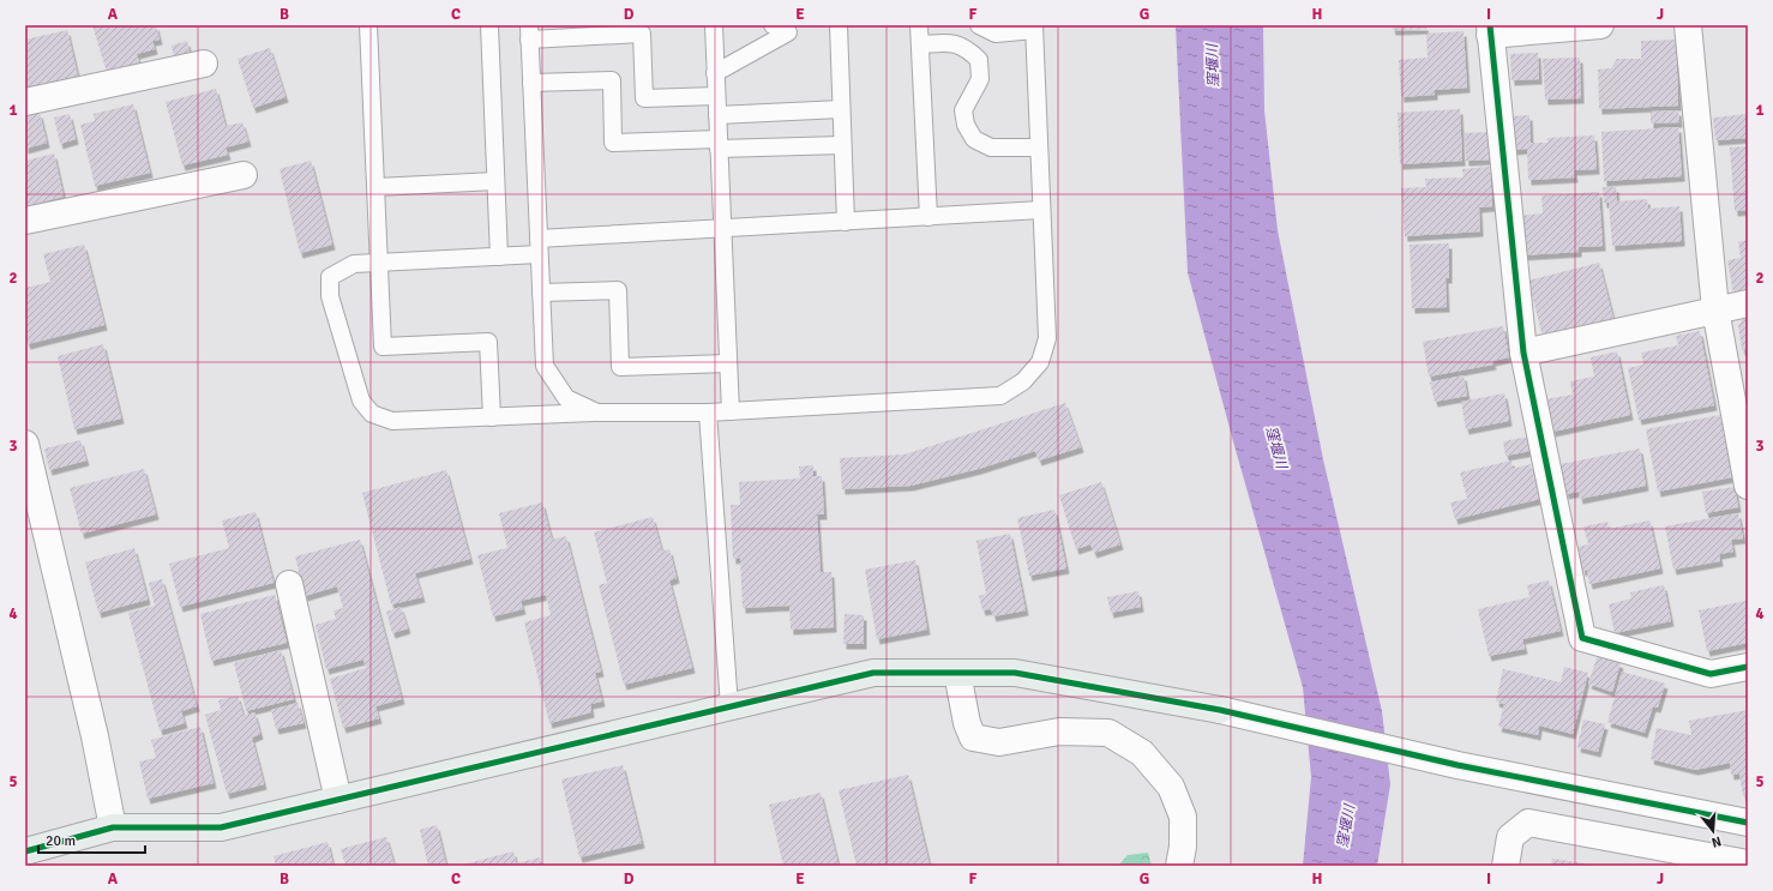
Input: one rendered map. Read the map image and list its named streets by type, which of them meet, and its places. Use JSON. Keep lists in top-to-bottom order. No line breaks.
{"water":["窪堰川"],"scale_bar":"20 m","north":"bottom","grid":{"columns":["A","B","C","D","E","F","G","H","I","J"],"rows":["1","2","3","4","5"]}}
